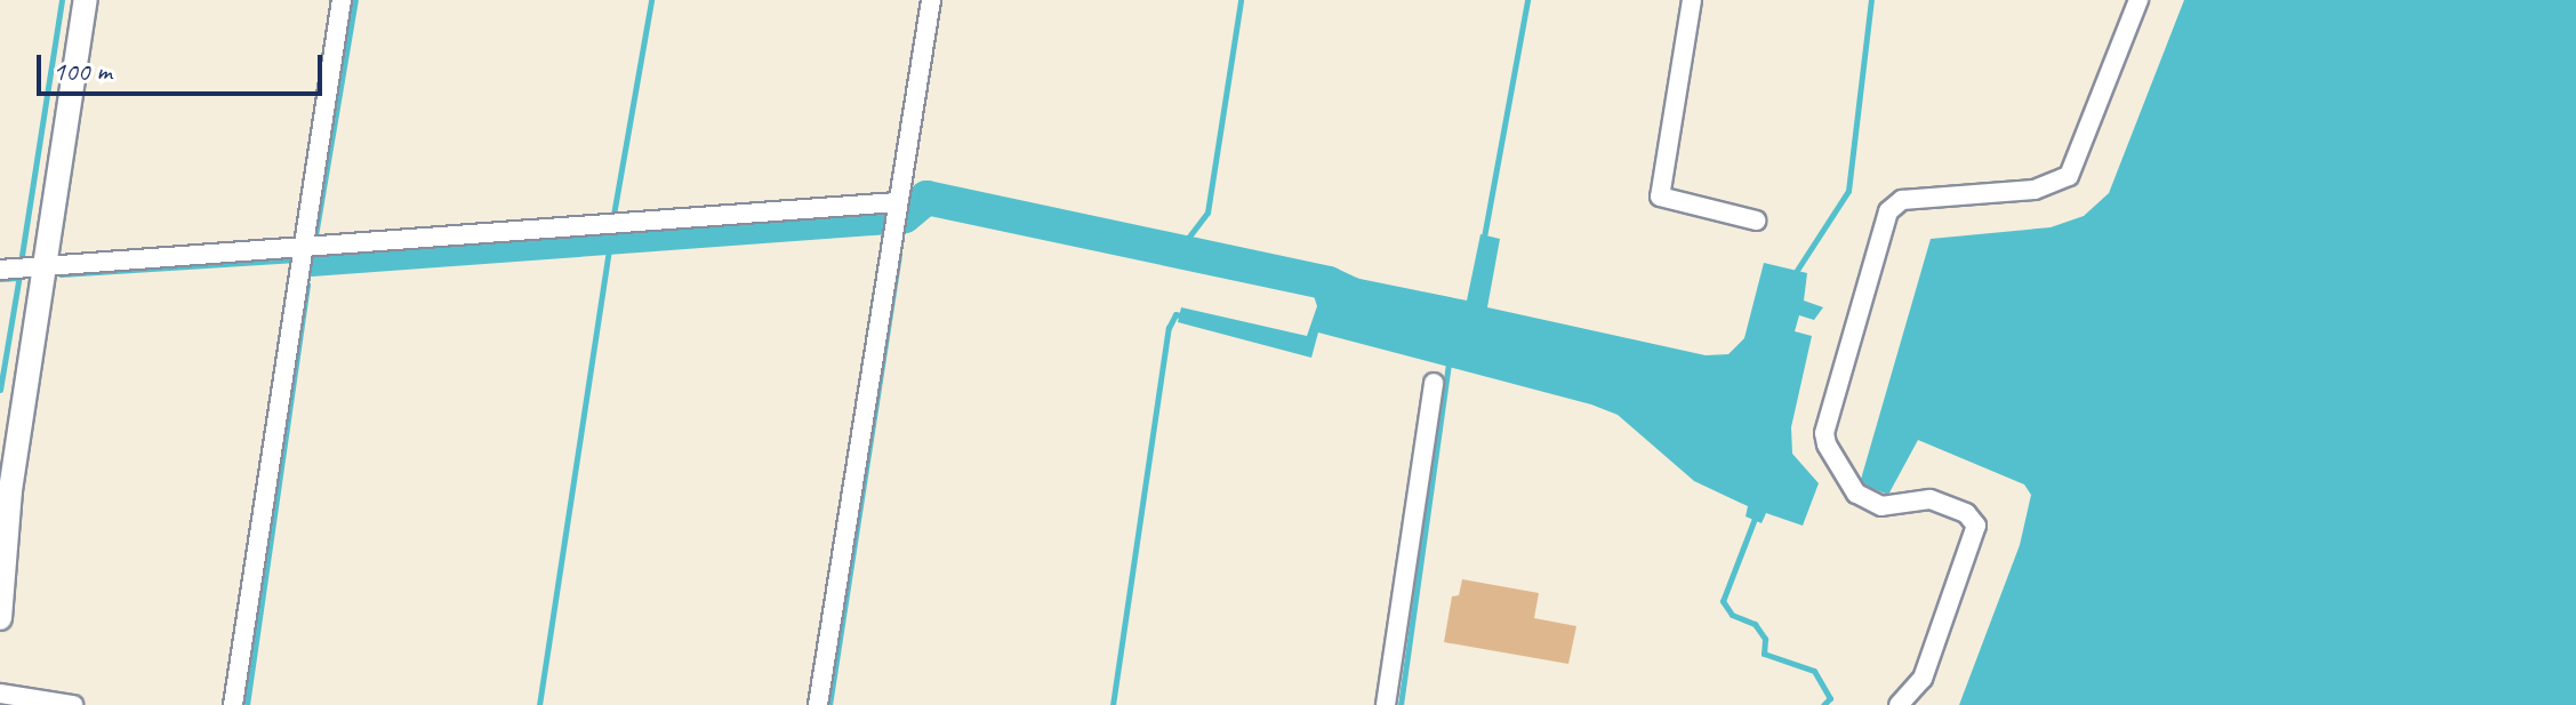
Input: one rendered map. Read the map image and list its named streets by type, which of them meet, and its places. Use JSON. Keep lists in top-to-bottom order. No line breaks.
{"scale_bar":"100 m"}
